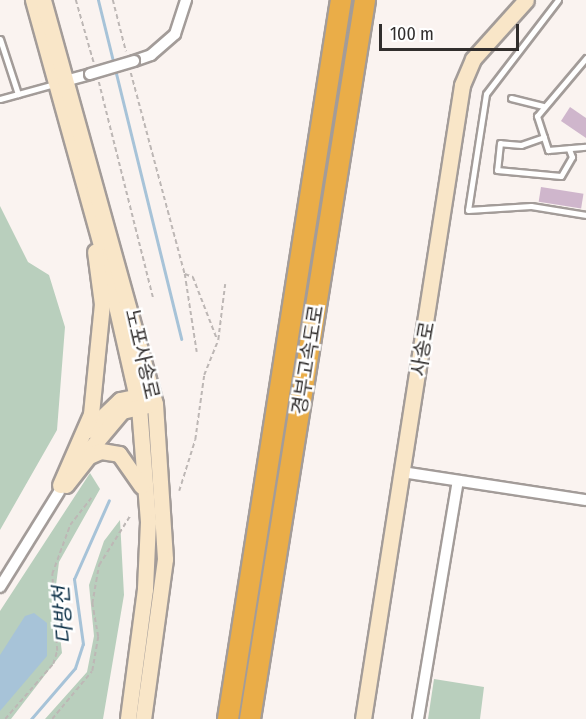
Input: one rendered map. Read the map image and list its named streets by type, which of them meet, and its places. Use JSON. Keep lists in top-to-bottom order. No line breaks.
{"streets":{"highway":["경부고속도로"],"main road":["사송로","노포사송로"]},"water":["다방천"],"scale_bar":"100 m"}
